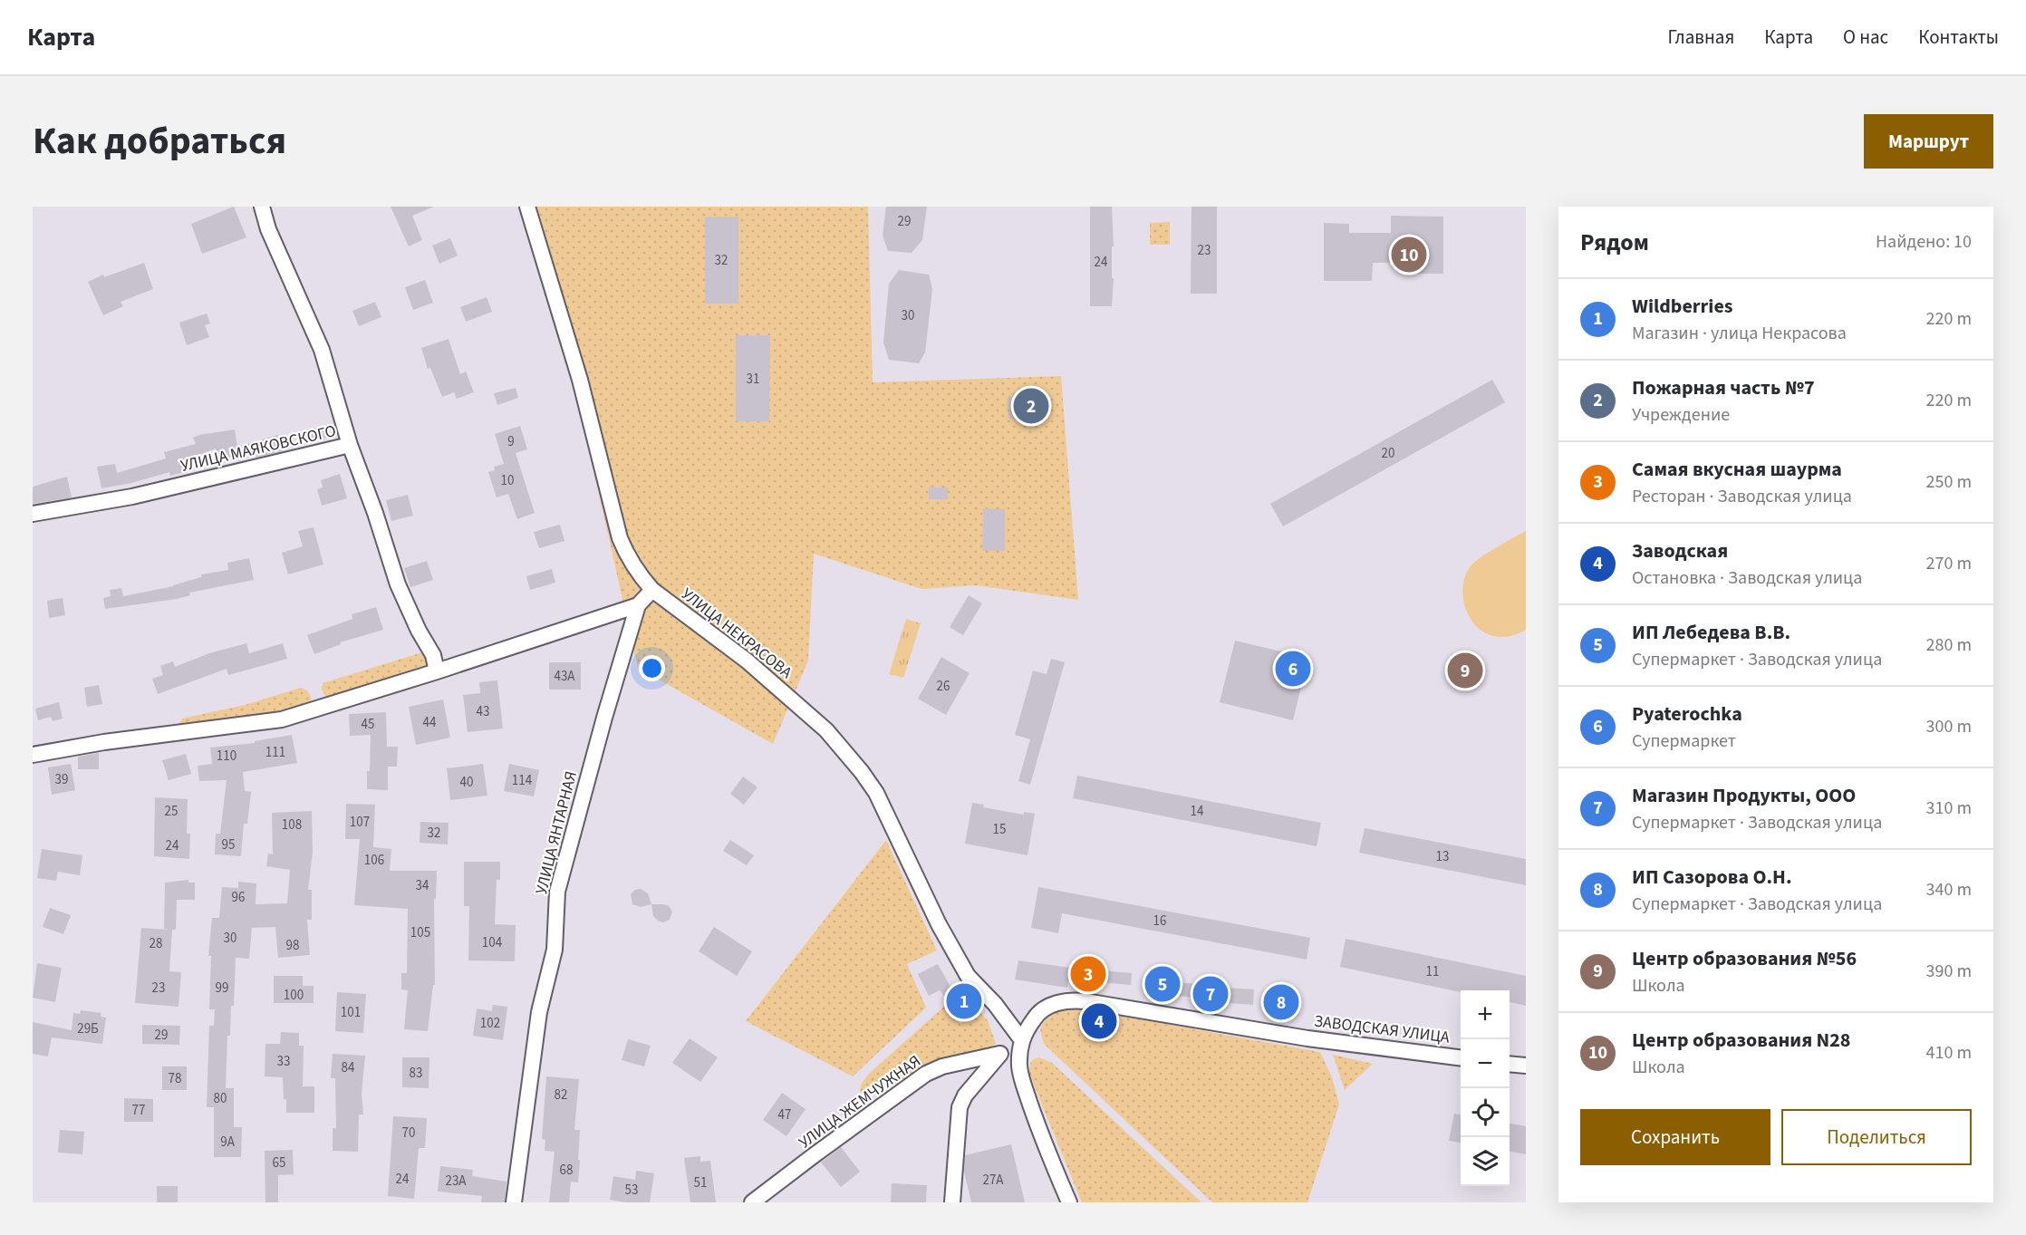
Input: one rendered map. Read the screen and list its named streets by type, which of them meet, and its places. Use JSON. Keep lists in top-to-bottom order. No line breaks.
{"streets":{"street":["УЛИЦА МАЯКОВСКОГО","УЛИЦА НЕКРАСОВА","УЛИЦА ЯНТАРНАЯ","ЗАВОДСКАЯ УЛИЦА","УЛИЦА ЖЕМЧУЖНАЯ"]},"crossings":[["УЛИЦА НЕКРАСОВА","ЗАВОДСКАЯ УЛИЦА"]],"house_numbers":["29","23","32","24","30","31","9","20","10","43А","26","43","44","45","111","110","39","114","40","25","14","107","108","15","32","95","24","13","106","34","96","16","105","30","104","28","98","11","23","99","100","101","102","29Б","29","33","84","83","78","82","80","77","47","70","9А","65","68","24","27А","23А","51","53"],"page":{"header":"Карта","nav":["Главная","Карта","О нас","Контакты"],"title":"Как добраться","buttons":["Маршрут",["Сохранить","Поделиться"]],"heading":["Рядом","Найдено: 10"],"pins":["10","2","6","9","3","5","7","1","8","4"],"list":[{"mark":"1","name":"Wildberries","note":"Магазин · улица Некрасова","value":"220 m"},{"mark":"2","name":"Пожарная часть №7","note":"Учреждение","value":"220 m"},{"mark":"3","name":"Самая вкусная шаурма","note":"Ресторан · Заводская улица","value":"250 m"},{"mark":"4","name":"Заводская","note":"Остановка · Заводская улица","value":"270 m"},{"mark":"5","name":"ИП Лебедева В.В.","note":"Супермаркет · Заводская улица","value":"280 m"},{"mark":"6","name":"Pyaterochka","note":"Супермаркет","value":"300 m"},{"mark":"7","name":"Магазин Продукты, ООО","note":"Супермаркет · Заводская улица","value":"310 m"},{"mark":"8","name":"ИП Сазорова О.Н.","note":"Супермаркет · Заводская улица","value":"340 m"},{"mark":"9","name":"Центр образования №56","note":"Школа","value":"390 m"},{"mark":"10","name":"Центр образования N28","note":"Школа","value":"410 m"}],"map_buttons":["+","−"]}}
